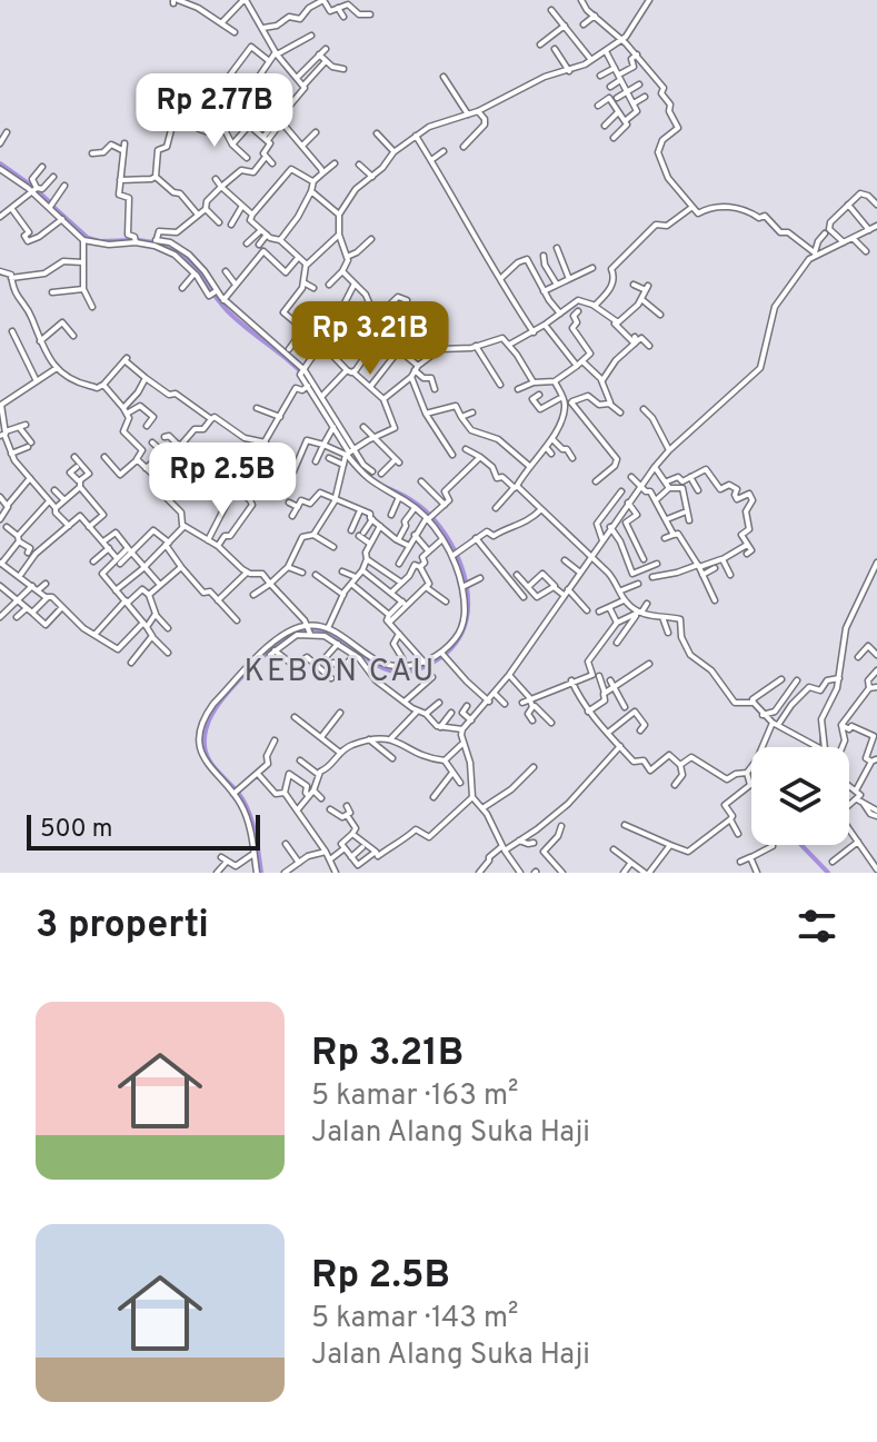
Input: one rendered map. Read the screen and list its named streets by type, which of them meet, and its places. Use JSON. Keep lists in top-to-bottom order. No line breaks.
{"districts":["KEBON CAU"],"scale_bar":"500 m","page":{"price":["Rp 2.77B","Rp 3.21B","Rp 2.5B"],"scale":"500 m","heading":"3 properti","list":[{"name":"Rp 3.21B","note":"5 kamar · 163 m² · Jalan Alang Suka Haji"},{"name":"Rp 2.5B","note":"5 kamar · 143 m² · Jalan Alang Suka Haji"}]}}
